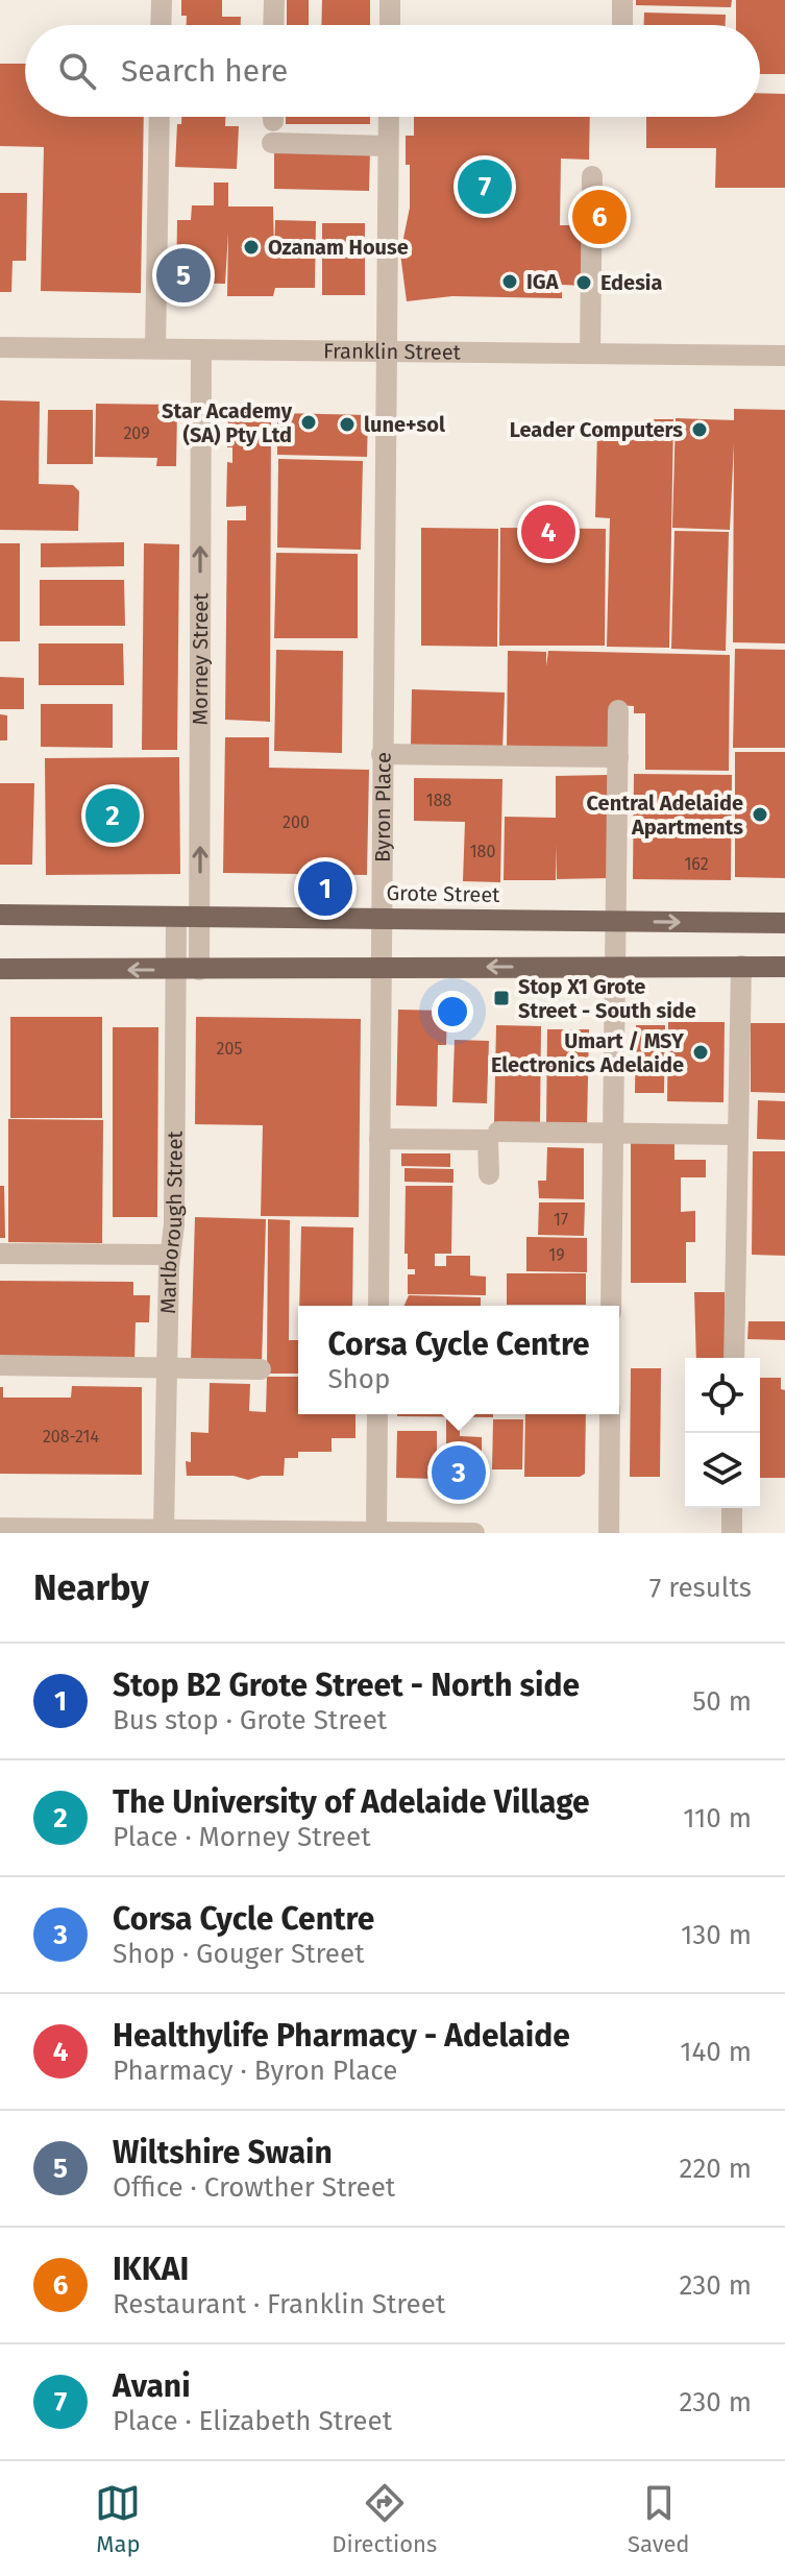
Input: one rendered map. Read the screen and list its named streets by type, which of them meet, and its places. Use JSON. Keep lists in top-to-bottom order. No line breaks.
{"streets":{"main road":["Grote Street"],"street":["Franklin Street","Morney Street","Byron Place","Marlborough Street"]},"crossings":[["Franklin Street","Morney Street"],["Franklin Street","Byron Place"],["Morney Street","Grote Street"],["Byron Place","Grote Street"],["Grote Street","Marlborough Street"]],"one_way":["Morney Street"],"places":{"other":["Ozanam House","IGA","Edesia","Star Academy (SA) Pty Ltd","lune+sol","Leader Computers","Central Adelaide Apartments","Umart / MSY Electronics Adelaide"],"transit":["Stop X1 Grote Street - South side"]},"house_numbers":["209","188","200","180","162","205","17","19","208-214"],"page":{"search":"Search here","pins":["7","6","5","4","2","1","3"],"popup":["Corsa Cycle Centre","Shop"],"heading":["Nearby","7 results"],"list":[{"mark":"1","name":"Stop B2 Grote Street - North side","note":"Bus stop · Grote Street","value":"50 m"},{"mark":"2","name":"The University of Adelaide Village","note":"Place · Morney Street","value":"110 m"},{"mark":"3","name":"Corsa Cycle Centre","note":"Shop · Gouger Street","value":"130 m"},{"mark":"4","name":"Healthylife Pharmacy - Adelaide","note":"Pharmacy · Byron Place","value":"140 m"},{"mark":"5","name":"Wiltshire Swain","note":"Office · Crowther Street","value":"220 m"},{"mark":"6","name":"IKKAI","note":"Restaurant · Franklin Street","value":"230 m"},{"mark":"7","name":"Avani","note":"Place · Elizabeth Street","value":"230 m"}],"nav":["Map","Directions","Saved"]}}
